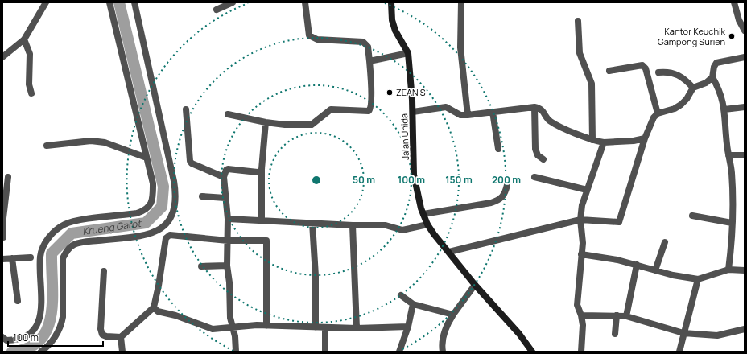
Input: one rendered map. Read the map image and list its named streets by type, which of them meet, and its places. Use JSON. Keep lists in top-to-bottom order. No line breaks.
{"streets":{"street":["Jalan Unida"]},"water":["Krueng Garot"],"places":["Kantor Keuchik Gampong Surien","ZEAN'S"],"scale_bar":"100 m","rings":["50 m","100 m","150 m","200 m"]}
